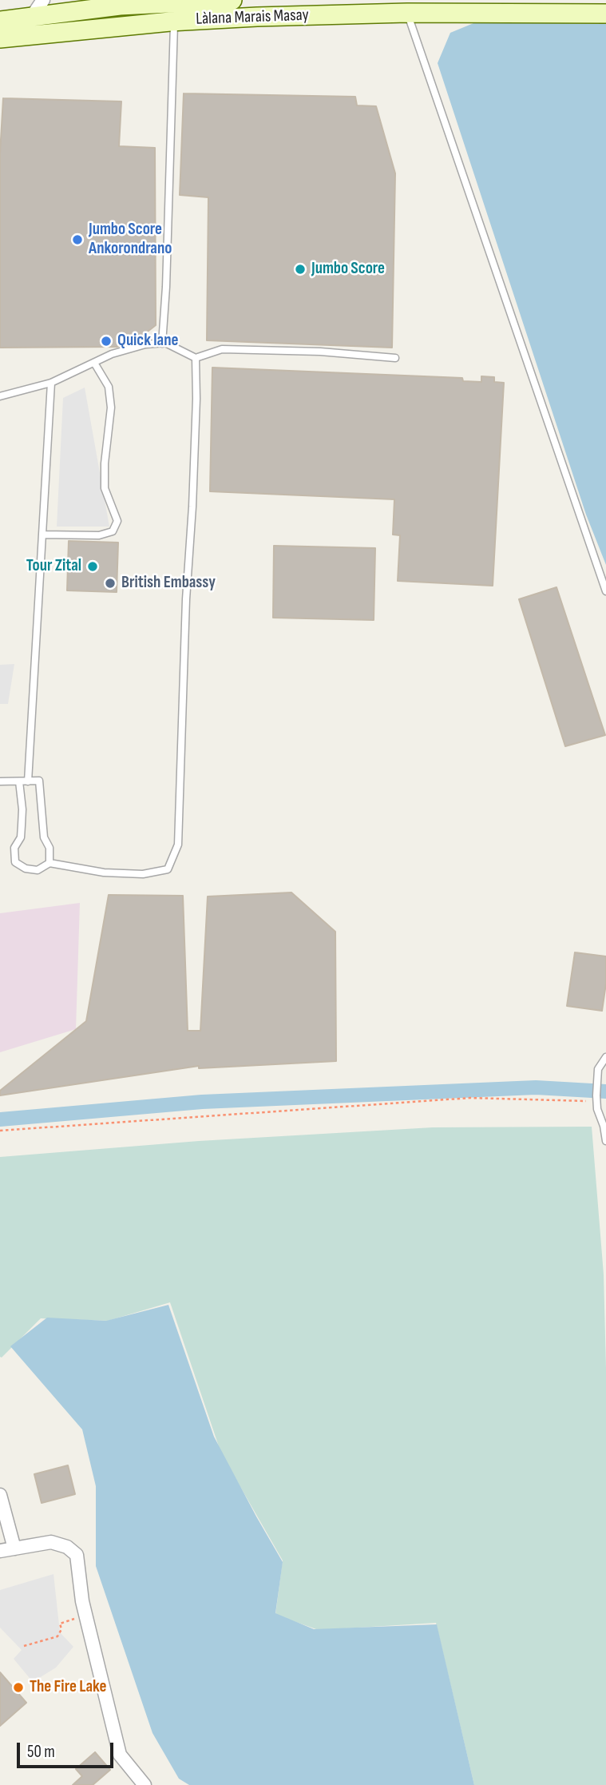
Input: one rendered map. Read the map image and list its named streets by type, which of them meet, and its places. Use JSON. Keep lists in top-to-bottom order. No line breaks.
{"streets":{"main road":["Làlana Marais Masay"]},"places":["Jumbo Score Ankorondrano","Jumbo Score","Quick lane","Tour Zital","British Embassy","The Fire Lake"],"scale_bar":"50 m"}
